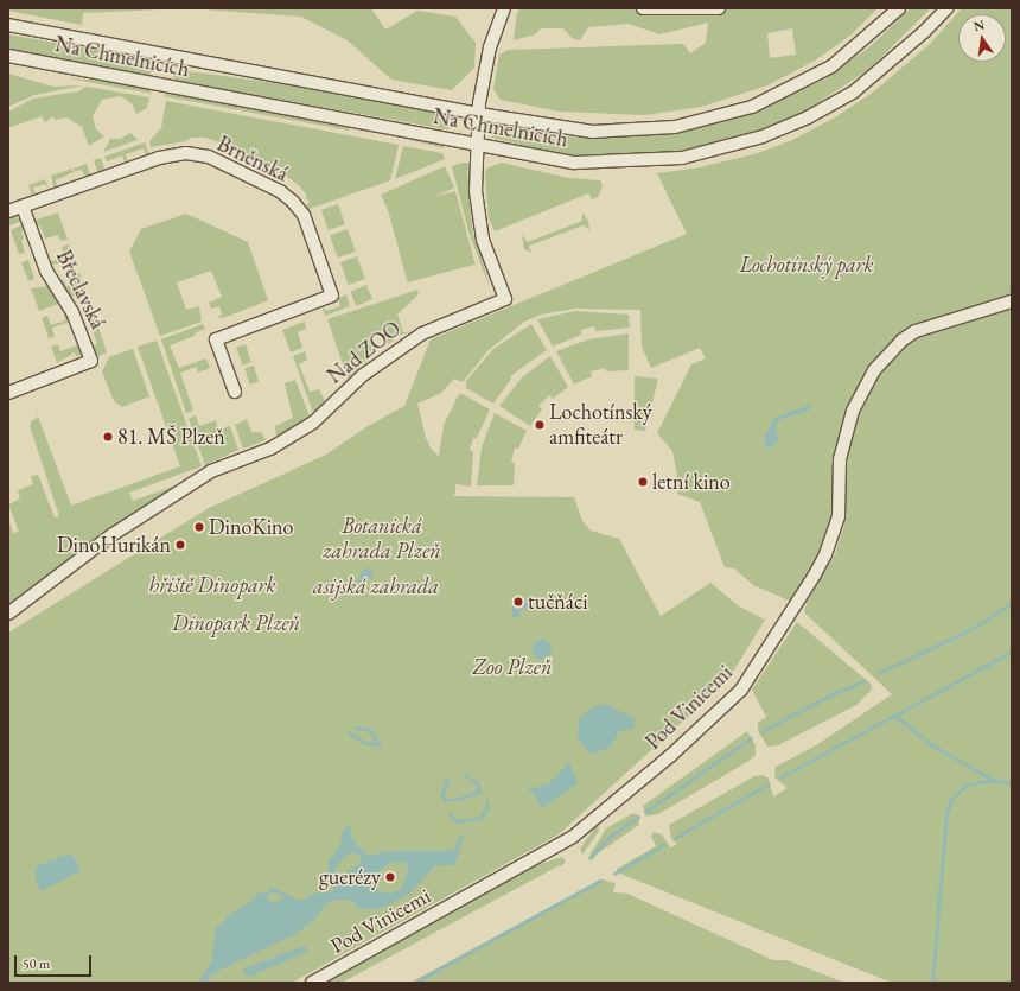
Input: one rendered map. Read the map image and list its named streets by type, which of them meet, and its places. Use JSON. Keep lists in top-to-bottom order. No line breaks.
{"streets":{"street":["Na Chmelnicích","Brněnská","Břeclavská","Nad ZOO","Pod Vinicemi"]},"crossings":[["Na Chmelnicích","Nad ZOO"],["Brněnská","Břeclavská"]],"parks":["Lochotínský park","Botanická zahrada Plzeň","hřiště Dinopark","asijská zahrada","Dinopark Plzeň","Zoo Plzeň"],"places":["Lochotínský amfiteátr","81. MŠ Plzeň","letní kino","DinoKino","DinoHurikán","tučňáci","guerézy"],"scale_bar":"50 m","north":"top"}
